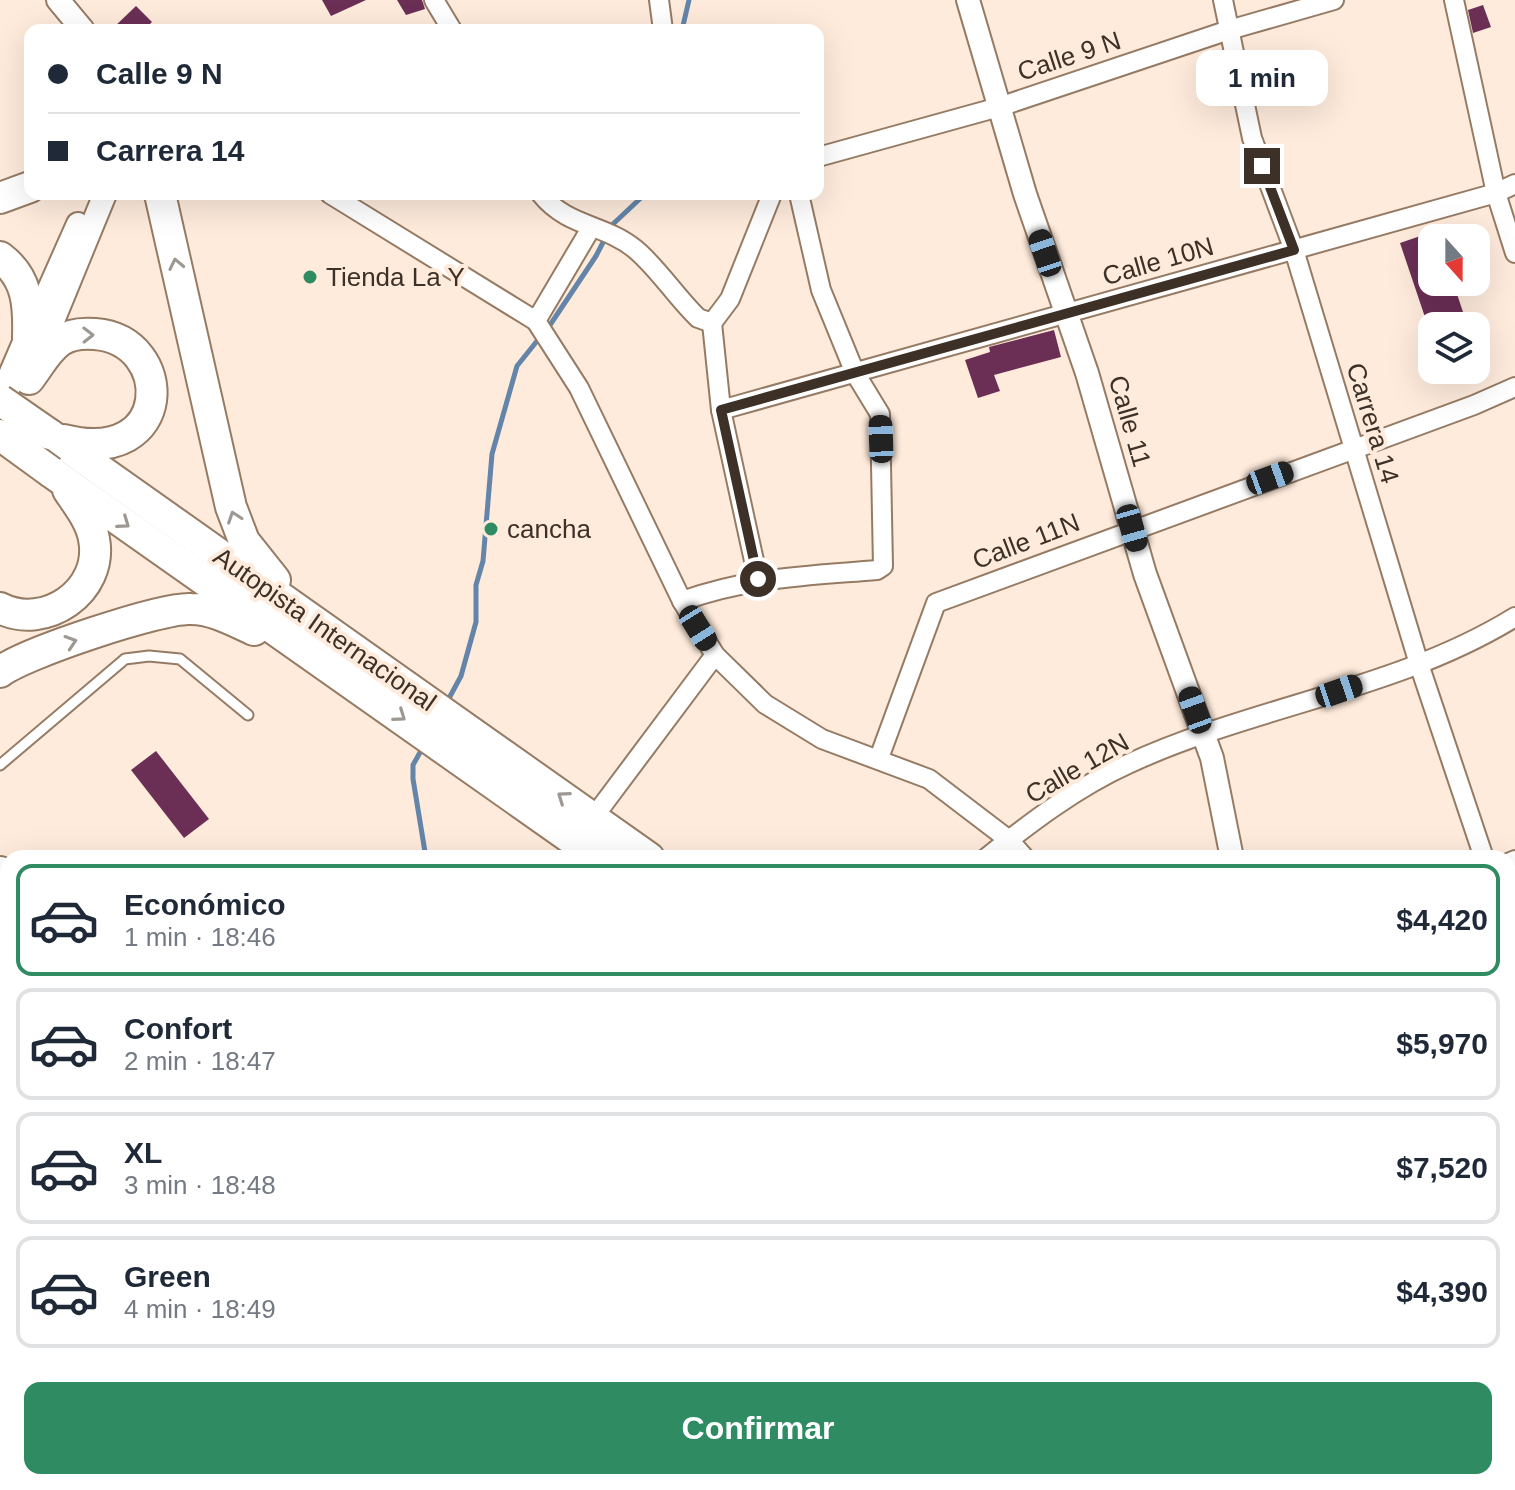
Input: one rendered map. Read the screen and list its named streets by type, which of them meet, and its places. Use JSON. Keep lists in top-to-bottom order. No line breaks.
{"streets":{"highway":["Autopista Internacional"],"street":["Calle 9 N","Calle 10N","Calle 11","Carrera 14","Calle 11N","Calle 12N"]},"crossings":[["Calle 9 N","Calle 11"],["Calle 9 N","Carrera 14"],["Calle 10N","Calle 11"],["Calle 10N","Carrera 14"],["Calle 11","Calle 11N"],["Calle 11","Calle 12N"],["Carrera 14","Calle 11N"],["Carrera 14","Calle 12N"]],"places":["Tienda La Y","cancha"],"north":"bottom","page":{"banner":["Calle 9 N","Carrera 14"],"bubble":"1 min","list":[{"name":"Económico","note":"1 min · 18:46","value":"$4,420"},{"name":"Confort","note":"2 min · 18:47","value":"$5,970"},{"name":"XL","note":"3 min · 18:48","value":"$7,520"},{"name":"Green","note":"4 min · 18:49","value":"$4,390"}],"buttons":"Confirmar"}}
